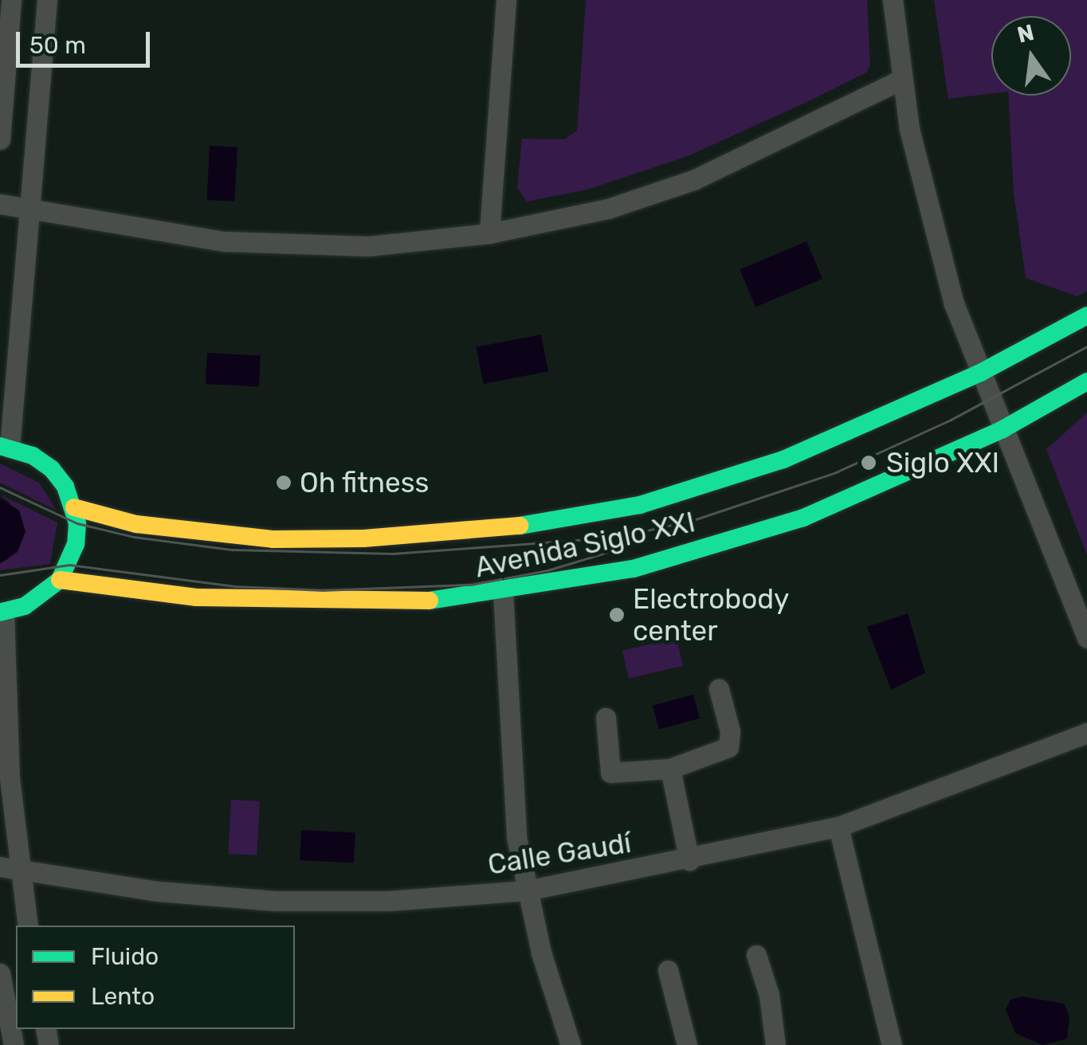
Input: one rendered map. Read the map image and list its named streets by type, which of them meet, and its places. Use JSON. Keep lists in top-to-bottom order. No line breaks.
{"streets":{"street":["Avenida Siglo XXI","Calle Gaudí"]},"places":["Siglo XXI","Oh fitness","Electrobody center"],"legend":["Fluido","Lento"],"scale_bar":"50 m","north":"top"}
